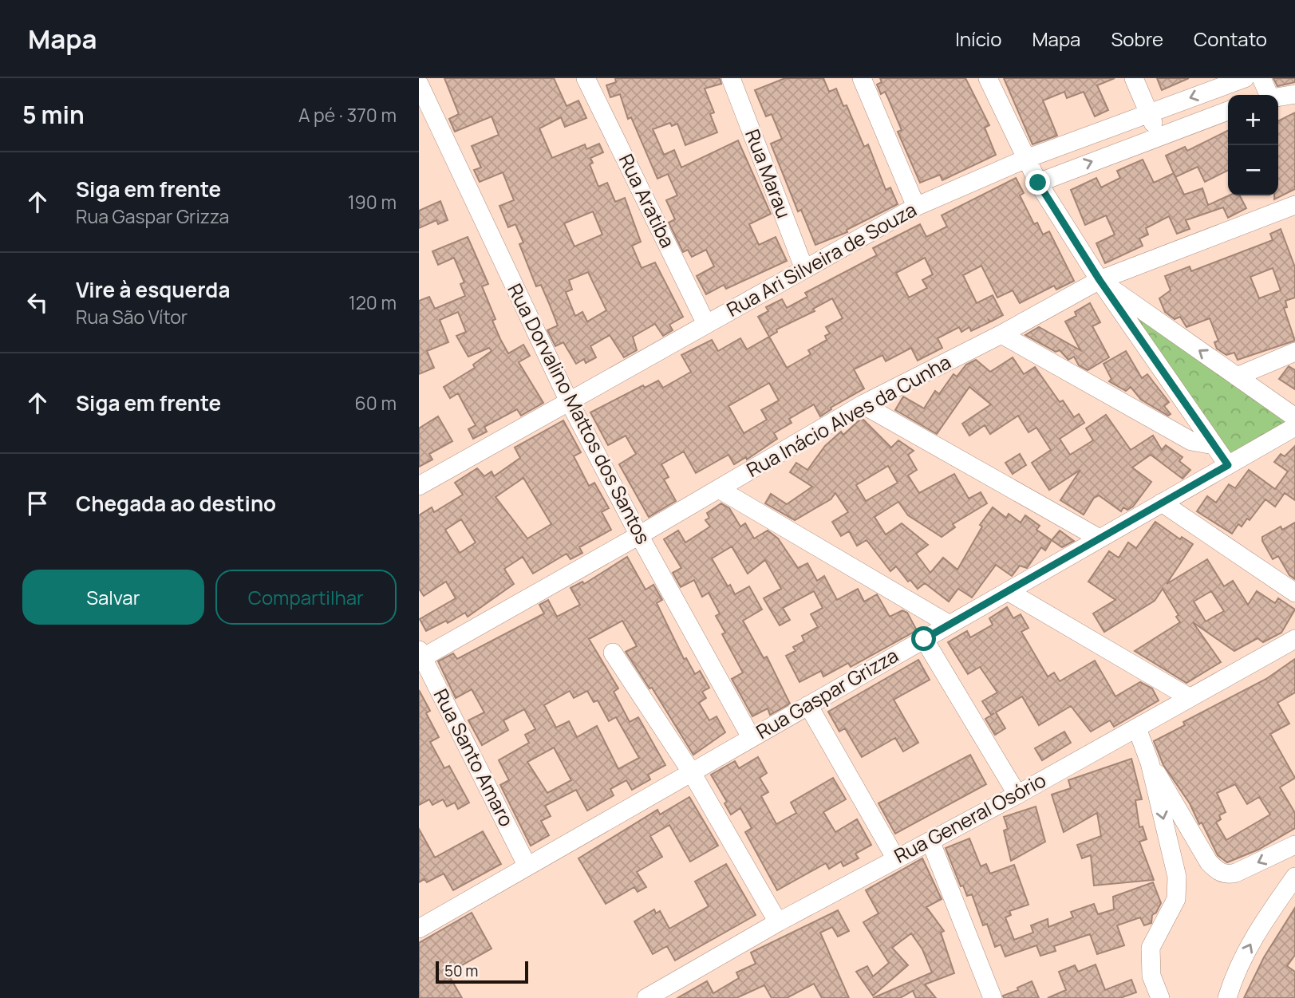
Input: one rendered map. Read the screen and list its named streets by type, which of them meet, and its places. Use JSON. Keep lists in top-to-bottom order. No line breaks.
{"streets":{"street":["Rua Marau","Rua Aratiba","Rua Ari Silveira de Souza","Rua Dorvalino Mattos dos Santos","Rua Inácio Alves da Cunha","Rua Gaspar Grizza","Rua Santo Amaro","Rua General Osório"]},"crossings":[["Rua Marau","Rua Ari Silveira de Souza"],["Rua Aratiba","Rua Ari Silveira de Souza"],["Rua Ari Silveira de Souza","Rua Dorvalino Mattos dos Santos"],["Rua Dorvalino Mattos dos Santos","Rua Inácio Alves da Cunha"],["Rua Dorvalino Mattos dos Santos","Rua Gaspar Grizza"],["Rua Inácio Alves da Cunha","Rua Santo Amaro"],["Rua Gaspar Grizza","Rua Santo Amaro"]],"scale_bar":"50 m","page":{"header":"Mapa","nav":["Início","Mapa","Sobre","Contato"],"heading":["5 min","A pé · 370 m"],"map_buttons":["+","−"],"list":[["Siga em frente","Rua Gaspar Grizza","190 m"],["Vire à esquerda","Rua São Vítor","120 m"],["Siga em frente","60 m"],"Chegada ao destino"],"buttons":["Salvar","Compartilhar"],"scale":"50 m"}}
